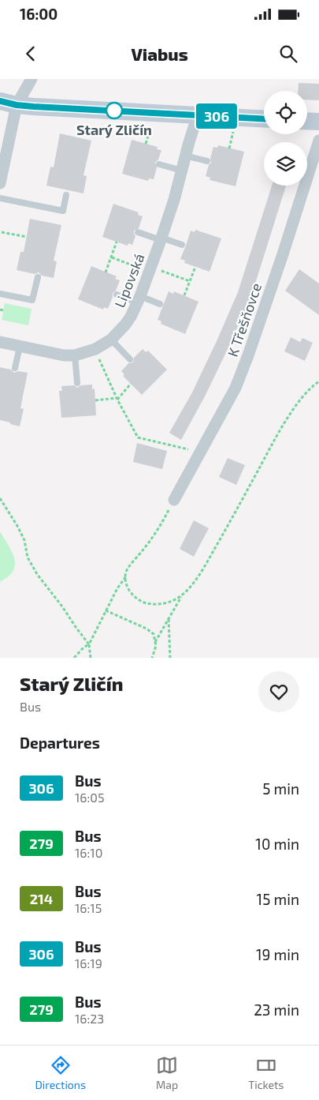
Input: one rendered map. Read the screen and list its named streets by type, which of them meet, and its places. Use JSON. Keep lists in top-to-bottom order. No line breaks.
{"streets":{"street":["Lipovská","K Třešňovce"]},"places":["Starý Zličín"],"lines":["bus line 306"],"page":{"status":"16:00","header":"Viabus","on_map":"306","heading":[["Starý Zličín","Bus"],"Departures"],"list":[{"mark":"306","name":"Bus","note":"16:05","value":"5 min"},{"mark":"279","name":"Bus","note":"16:10","value":"10 min"},{"mark":"214","name":"Bus","note":"16:15","value":"15 min"},{"mark":"306","name":"Bus","note":"16:19","value":"19 min"},{"mark":"279","name":"Bus","note":"16:23","value":"23 min"}],"tabs":["Directions","Map","Tickets"]}}
